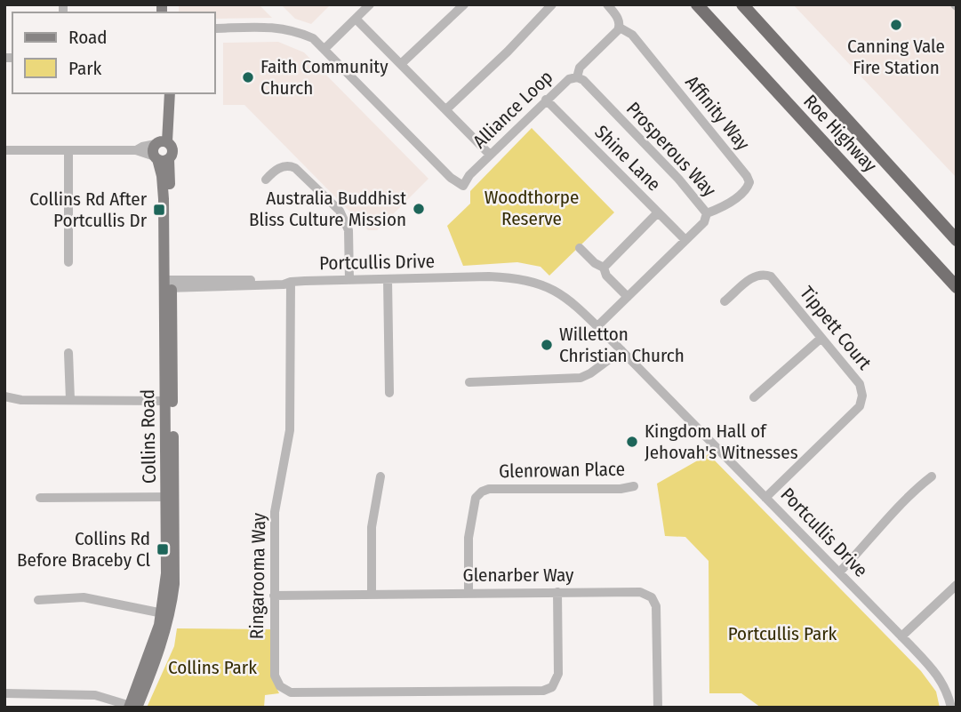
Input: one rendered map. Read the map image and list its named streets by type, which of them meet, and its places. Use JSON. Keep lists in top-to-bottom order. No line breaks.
{"streets":{"highway":["Roe Highway"],"main road":["Collins Road"],"street":["Alliance Loop","Affinity Way","Prosperous Way","Shine Lane","Portcullis Drive","Tippett Court","Glenrowan Place","Glenarber Way","Ringarooma Way"]},"crossings":[["Alliance Loop","Affinity Way"],["Alliance Loop","Prosperous Way"],["Alliance Loop","Shine Lane"],["Affinity Way","Prosperous Way"],["Prosperous Way","Shine Lane"],["Prosperous Way","Portcullis Drive"],["Portcullis Drive","Tippett Court"],["Portcullis Drive","Collins Road"],["Portcullis Drive","Ringarooma Way"],["Glenrowan Place","Glenarber Way"],["Glenarber Way","Ringarooma Way"]],"parks":["Woodthorpe Reserve","Portcullis Park","Collins Park"],"places":{"other":["Canning Vale Fire Station","Faith Community Church","Australia Buddhist Bliss Culture Mission","Willetton Christian Church","Kingdom Hall of Jehovah's Witnesses"],"transit":["Collins Rd After Portcullis Dr","Collins Rd Before Braceby Cl"]},"legend":["Road","Park"]}
